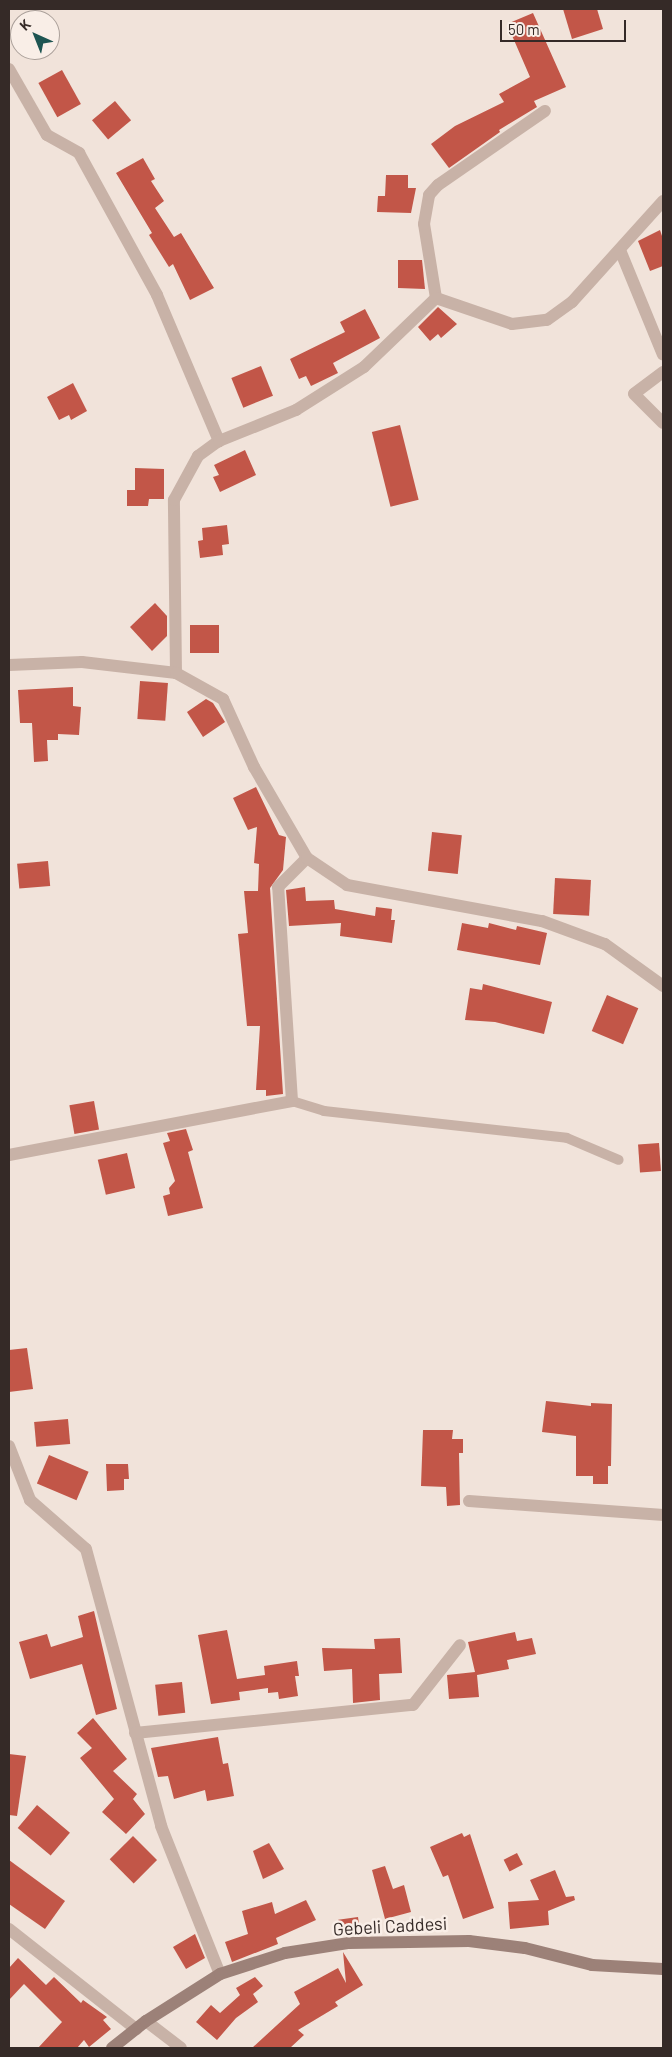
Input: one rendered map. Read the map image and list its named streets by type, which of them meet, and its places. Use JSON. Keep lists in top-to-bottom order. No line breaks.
{"streets":{"main road":["Gebeli Caddesi"]},"scale_bar":"50 m","north":"top left"}
